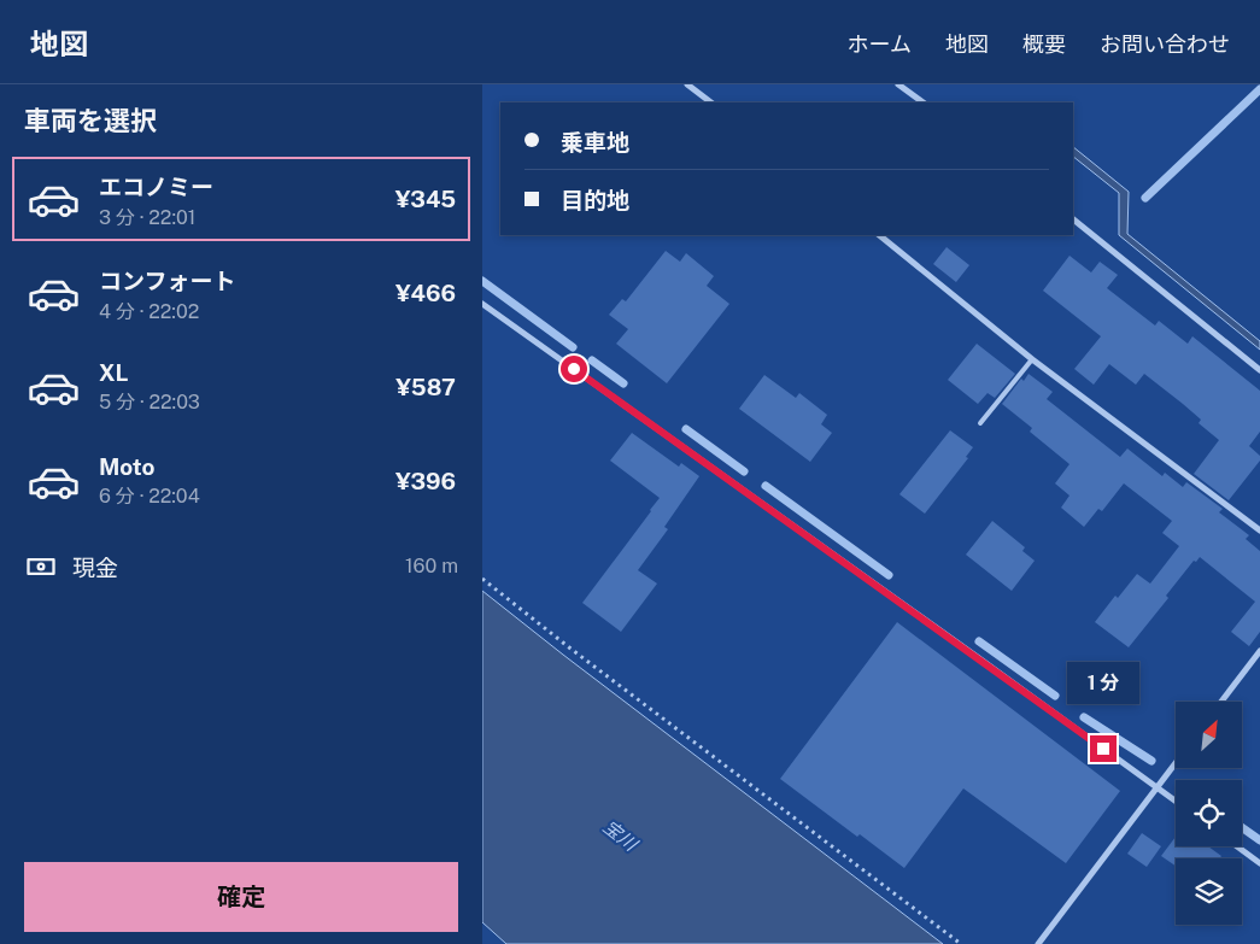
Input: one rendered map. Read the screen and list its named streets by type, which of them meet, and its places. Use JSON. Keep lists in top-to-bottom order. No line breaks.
{"water":["宝川"],"north":"top right","page":{"header":"地図","nav":["ホーム","地図","概要","お問い合わせ"],"heading":"車両を選択","banner":["乗車地","目的地"],"list":[{"name":"エコノミー","note":"3 分 · 22:01","value":"¥345"},{"name":"コンフォート","note":"4 分 · 22:02","value":"¥466"},{"name":"XL","note":"5 分 · 22:03","value":"¥587"},{"name":"Moto","note":"6 分 · 22:04","value":"¥396"}],"pay":["現金","160 m"],"bubble":"1 分","buttons":"確定"}}
